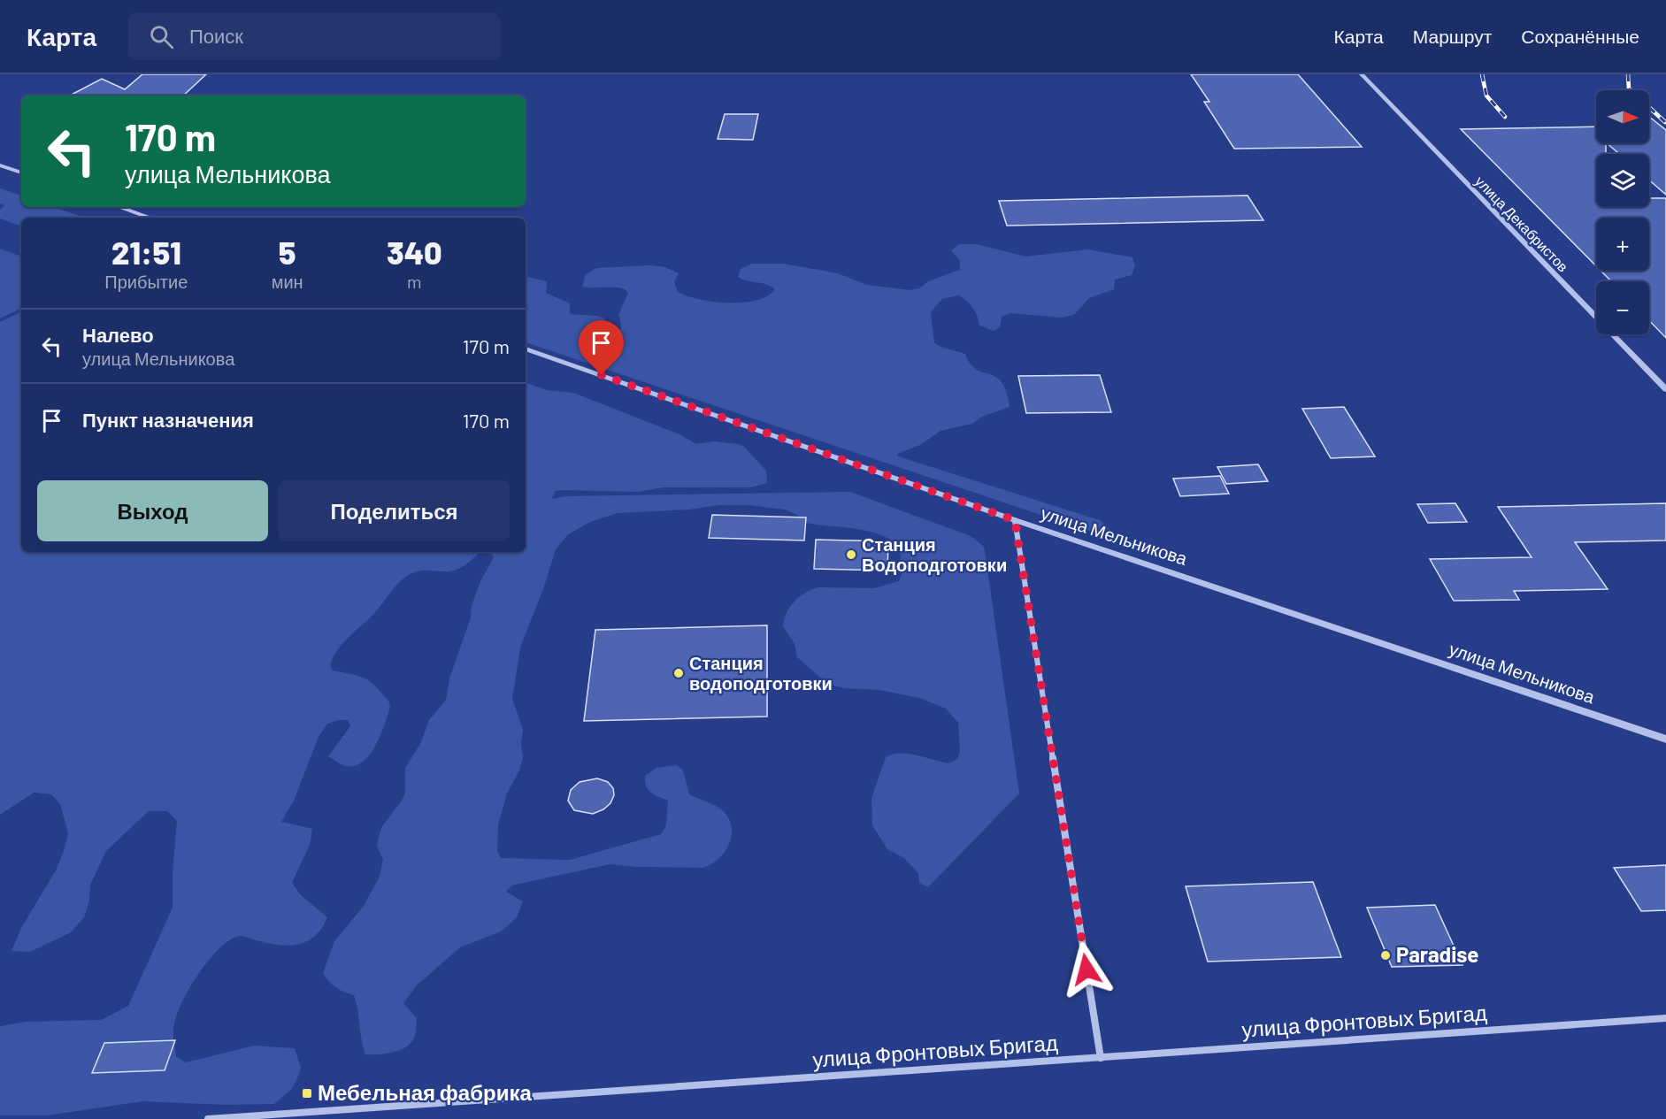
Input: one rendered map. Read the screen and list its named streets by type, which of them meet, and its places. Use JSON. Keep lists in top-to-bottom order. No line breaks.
{"streets":{"street":["улица Декабристов","улица Мельникова","улица Фронтовых Бригад"]},"places":{"other":["Станция Водоподготовки","Станция водоподготовки","Paradise"],"transit":["Мебельная фабрика"]},"north":"right","page":{"header":"Карта","search":"Поиск","nav":["Карта","Маршрут","Сохранённые"],"map_buttons":["+","−"],"turn":["170 m","улица Мельникова"],"eta":["21:51","Прибытие","5","мин","340","m"],"list":[{"name":"Налево","note":"улица Мельникова","value":"170 m"},{"name":"Пункт назначения","value":"170 m"}],"buttons":["Выход","Поделиться"]}}
